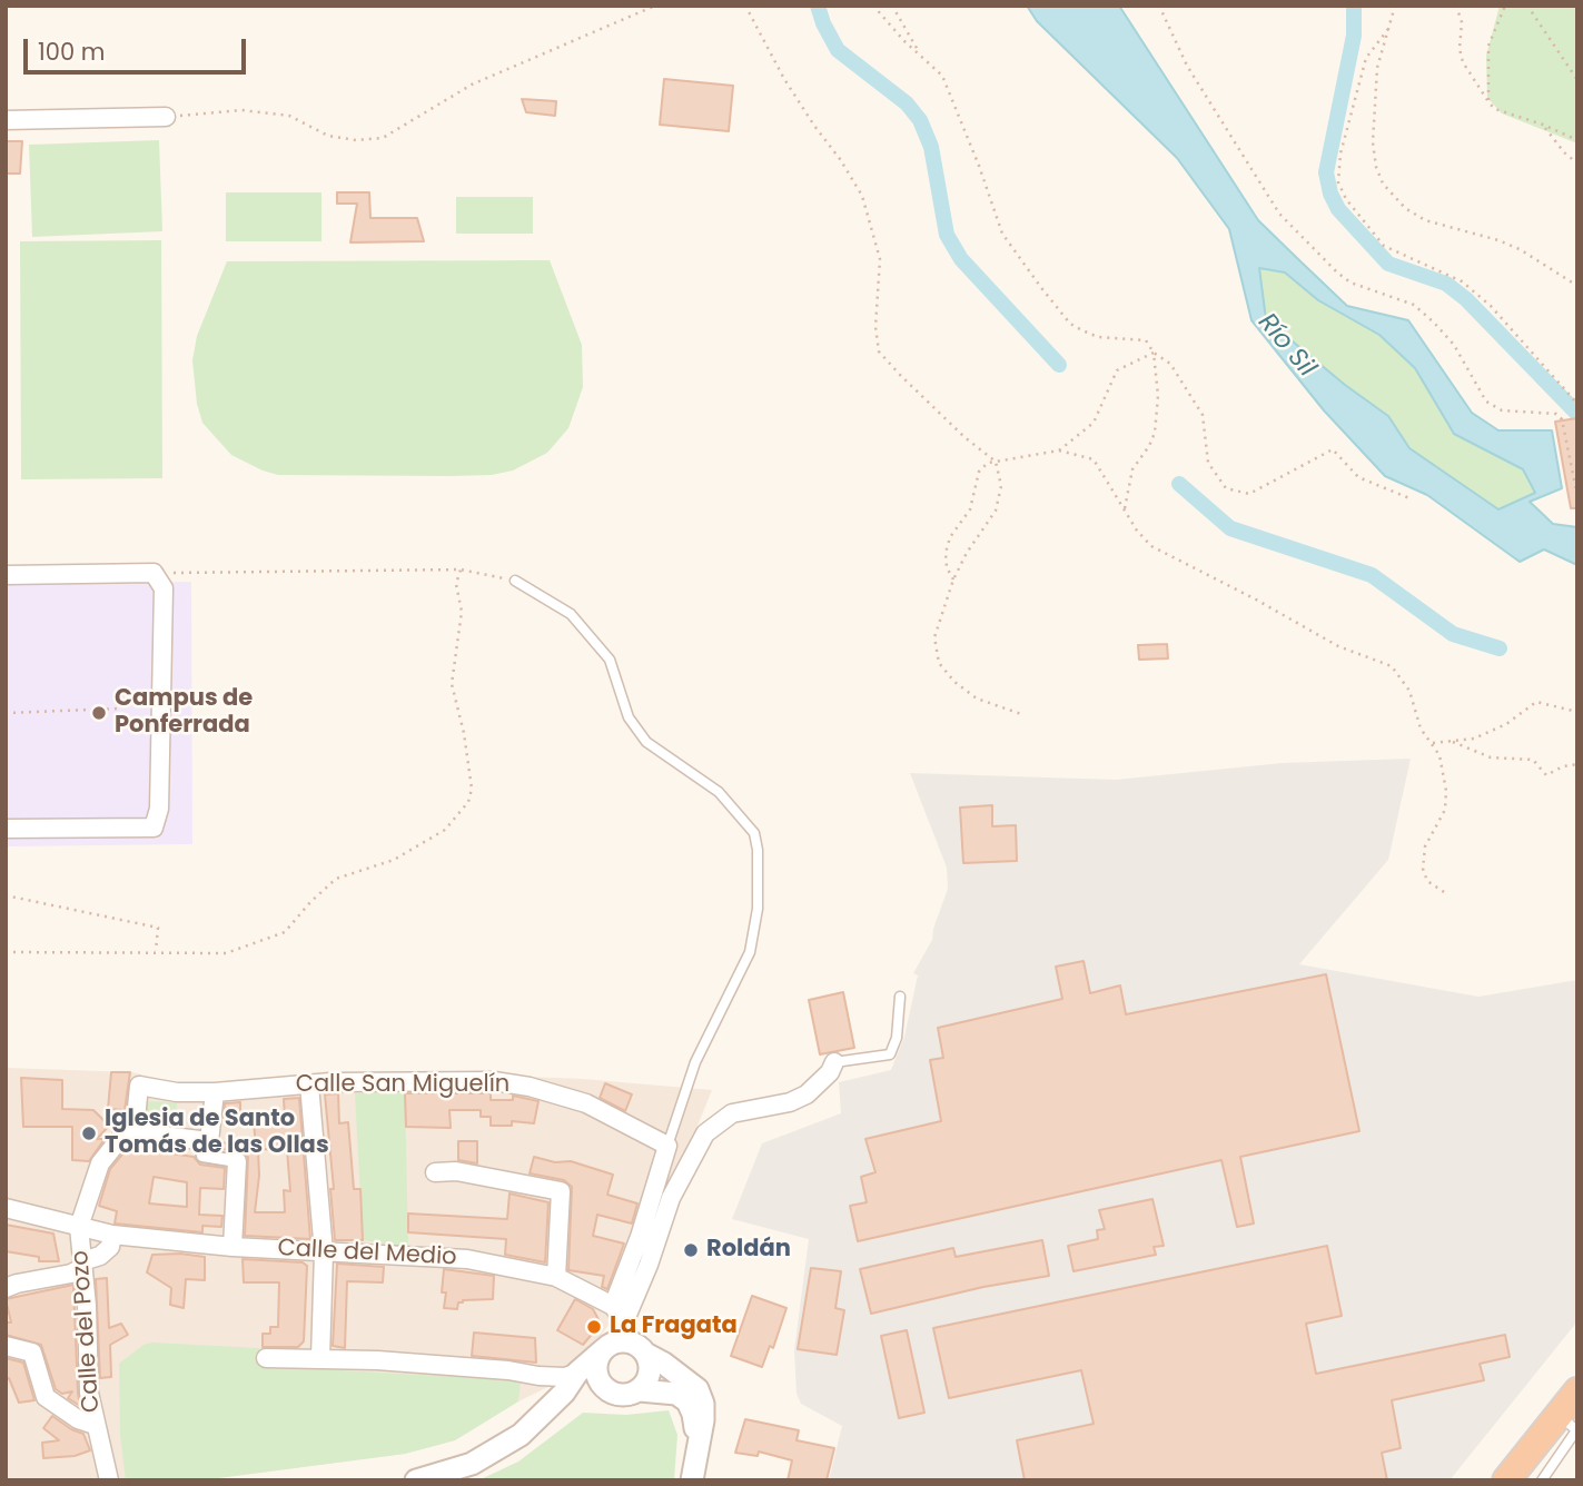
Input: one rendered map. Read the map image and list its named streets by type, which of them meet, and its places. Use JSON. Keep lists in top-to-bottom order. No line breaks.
{"streets":{"street":["Calle San Miguelín","Calle del Medio","Calle del Pozo"]},"crossings":[["Calle del Medio","Calle del Pozo"]],"water":["Río Sil"],"places":["Campus de Ponferrada","Iglesia de Santo Tomás de las Ollas","Roldán","La Fragata"],"scale_bar":"100 m"}
